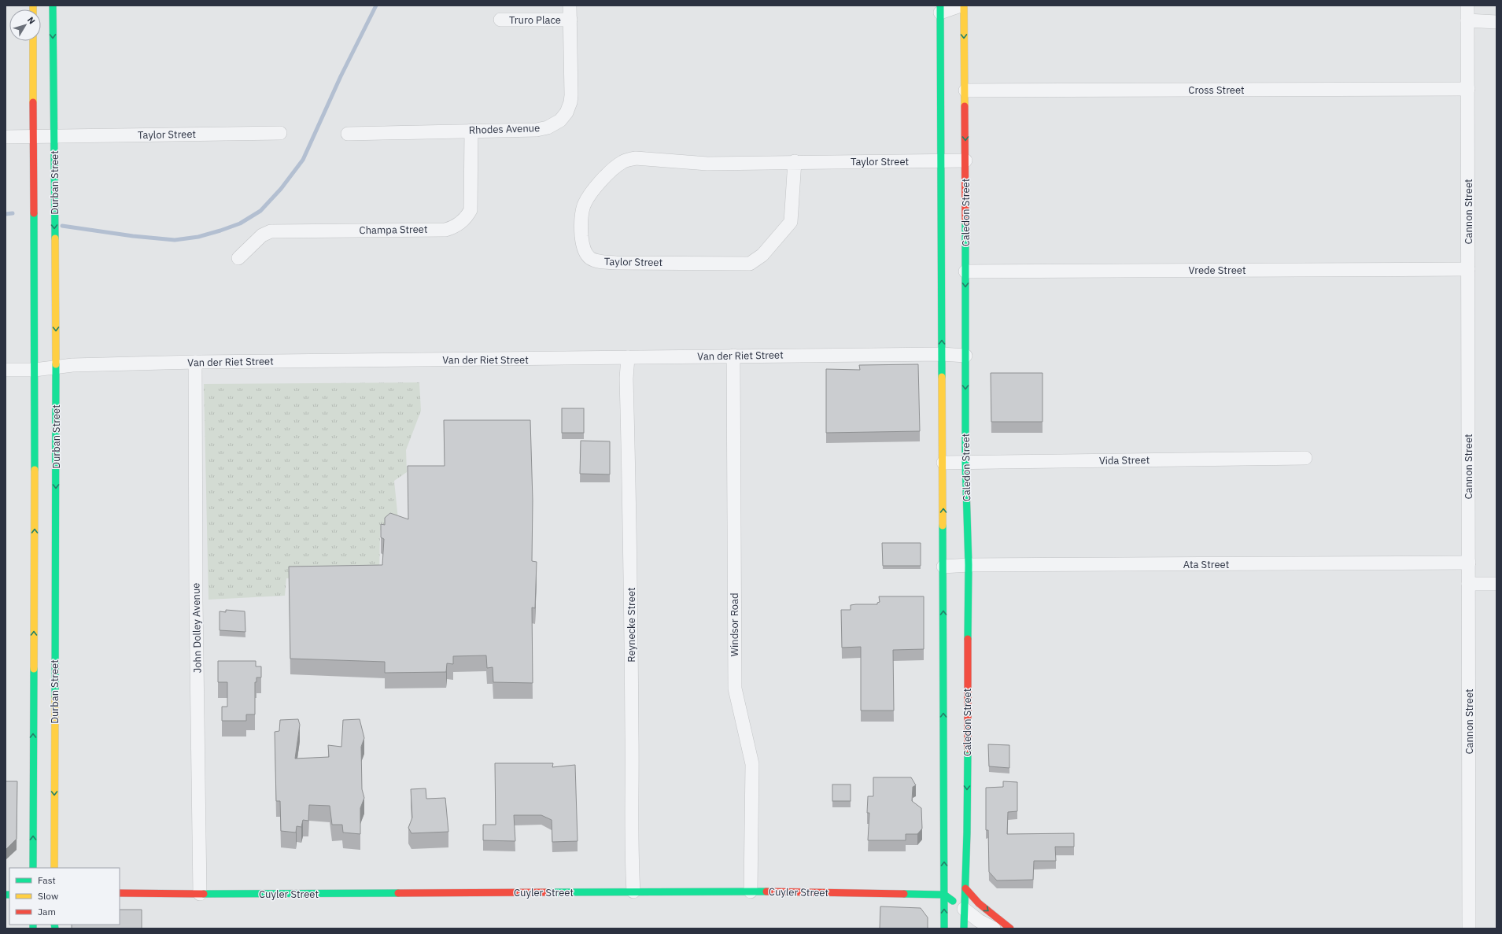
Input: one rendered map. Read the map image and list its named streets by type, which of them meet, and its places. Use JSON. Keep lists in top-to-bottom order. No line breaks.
{"streets":{"main road":["Durban Street","Caledon Street","Cuyler Street"],"street":["Truro Place","Cross Street","Rhodes Avenue","Taylor Street","Cannon Street","Champa Street","Vrede Street","Van der Riet Street","Vida Street","Ata Street","Reynecke Street","Windsor Road","John Dolley Avenue"]},"crossings":[["Truro Place","Rhodes Avenue"],["Cross Street","Cannon Street"],["Cross Street","Caledon Street"],["Rhodes Avenue","Champa Street"],["Taylor Street","Durban Street"],["Taylor Street","Caledon Street"],["Durban Street","Van der Riet Street"],["Cannon Street","Vrede Street"],["Cannon Street","Ata Street"],["Caledon Street","Vrede Street"],["Caledon Street","Van der Riet Street"],["Caledon Street","Vida Street"],["Caledon Street","Ata Street"],["Van der Riet Street","Reynecke Street"],["Van der Riet Street","Windsor Road"],["Van der Riet Street","John Dolley Avenue"],["Reynecke Street","Cuyler Street"],["Windsor Road","Cuyler Street"],["John Dolley Avenue","Cuyler Street"]],"legend":["Fast","Slow","Jam"],"north":"top right"}
